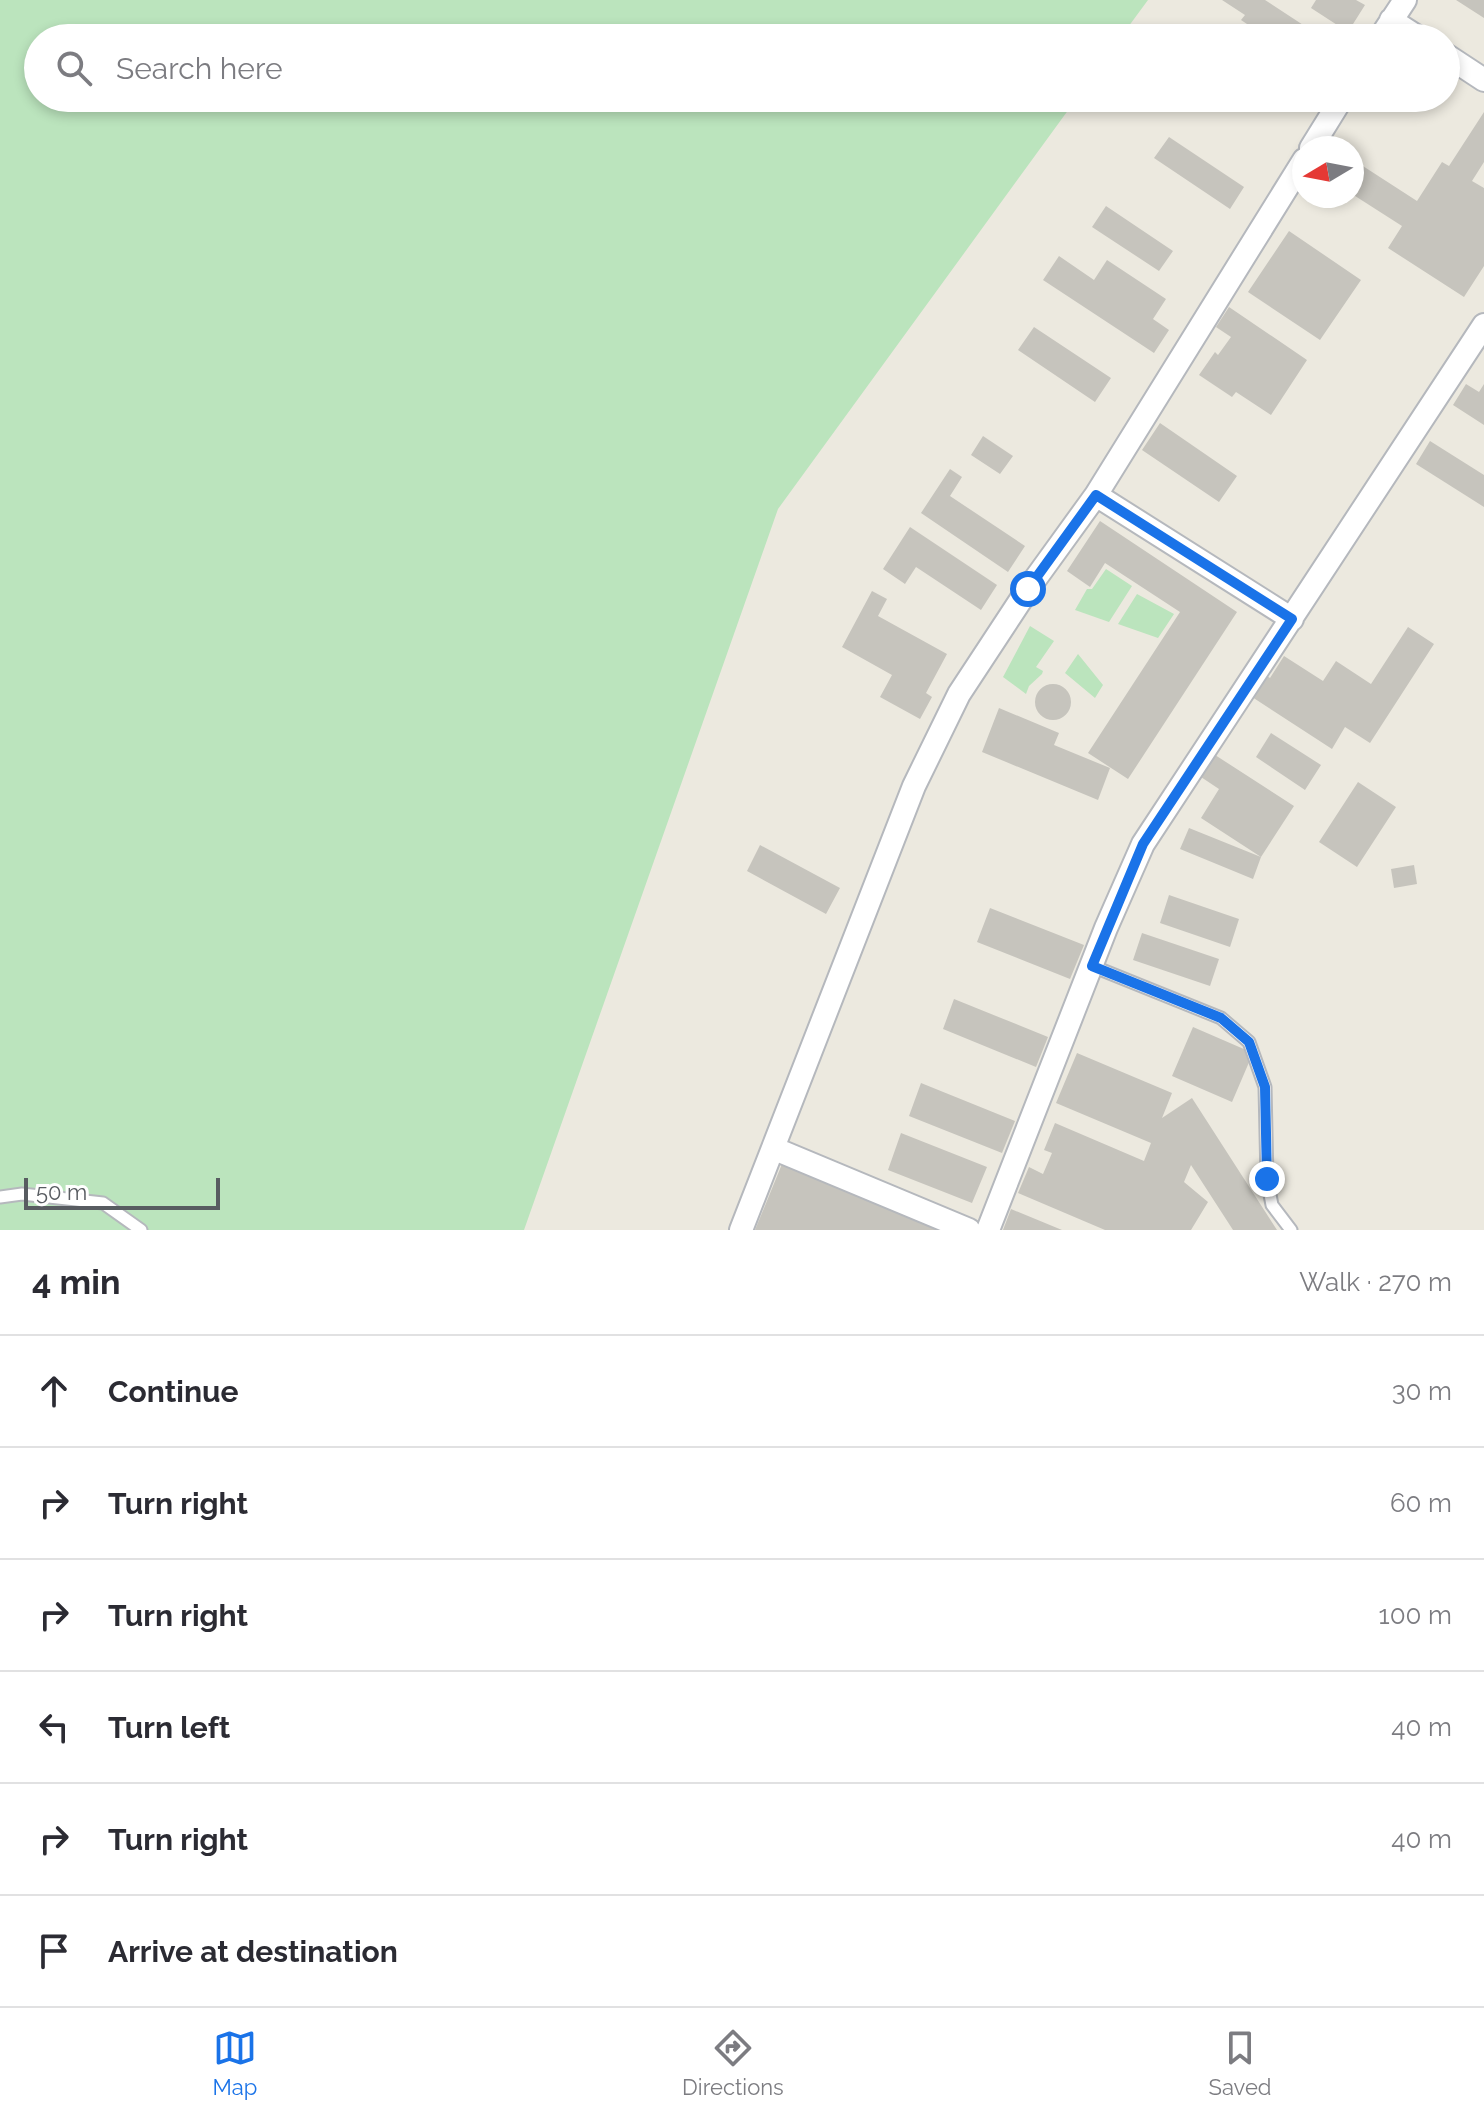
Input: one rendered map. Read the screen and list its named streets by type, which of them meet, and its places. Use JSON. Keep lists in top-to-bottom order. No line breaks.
{"scale_bar":"50 m","north":"left","page":{"search":"Search here","scale":"50 m","heading":["4 min","Walk · 270 m"],"list":[["Continue","30 m"],["Turn right","60 m"],["Turn right","100 m"],["Turn left","40 m"],["Turn right","40 m"],"Arrive at destination"],"nav":["Map","Directions","Saved"]}}
